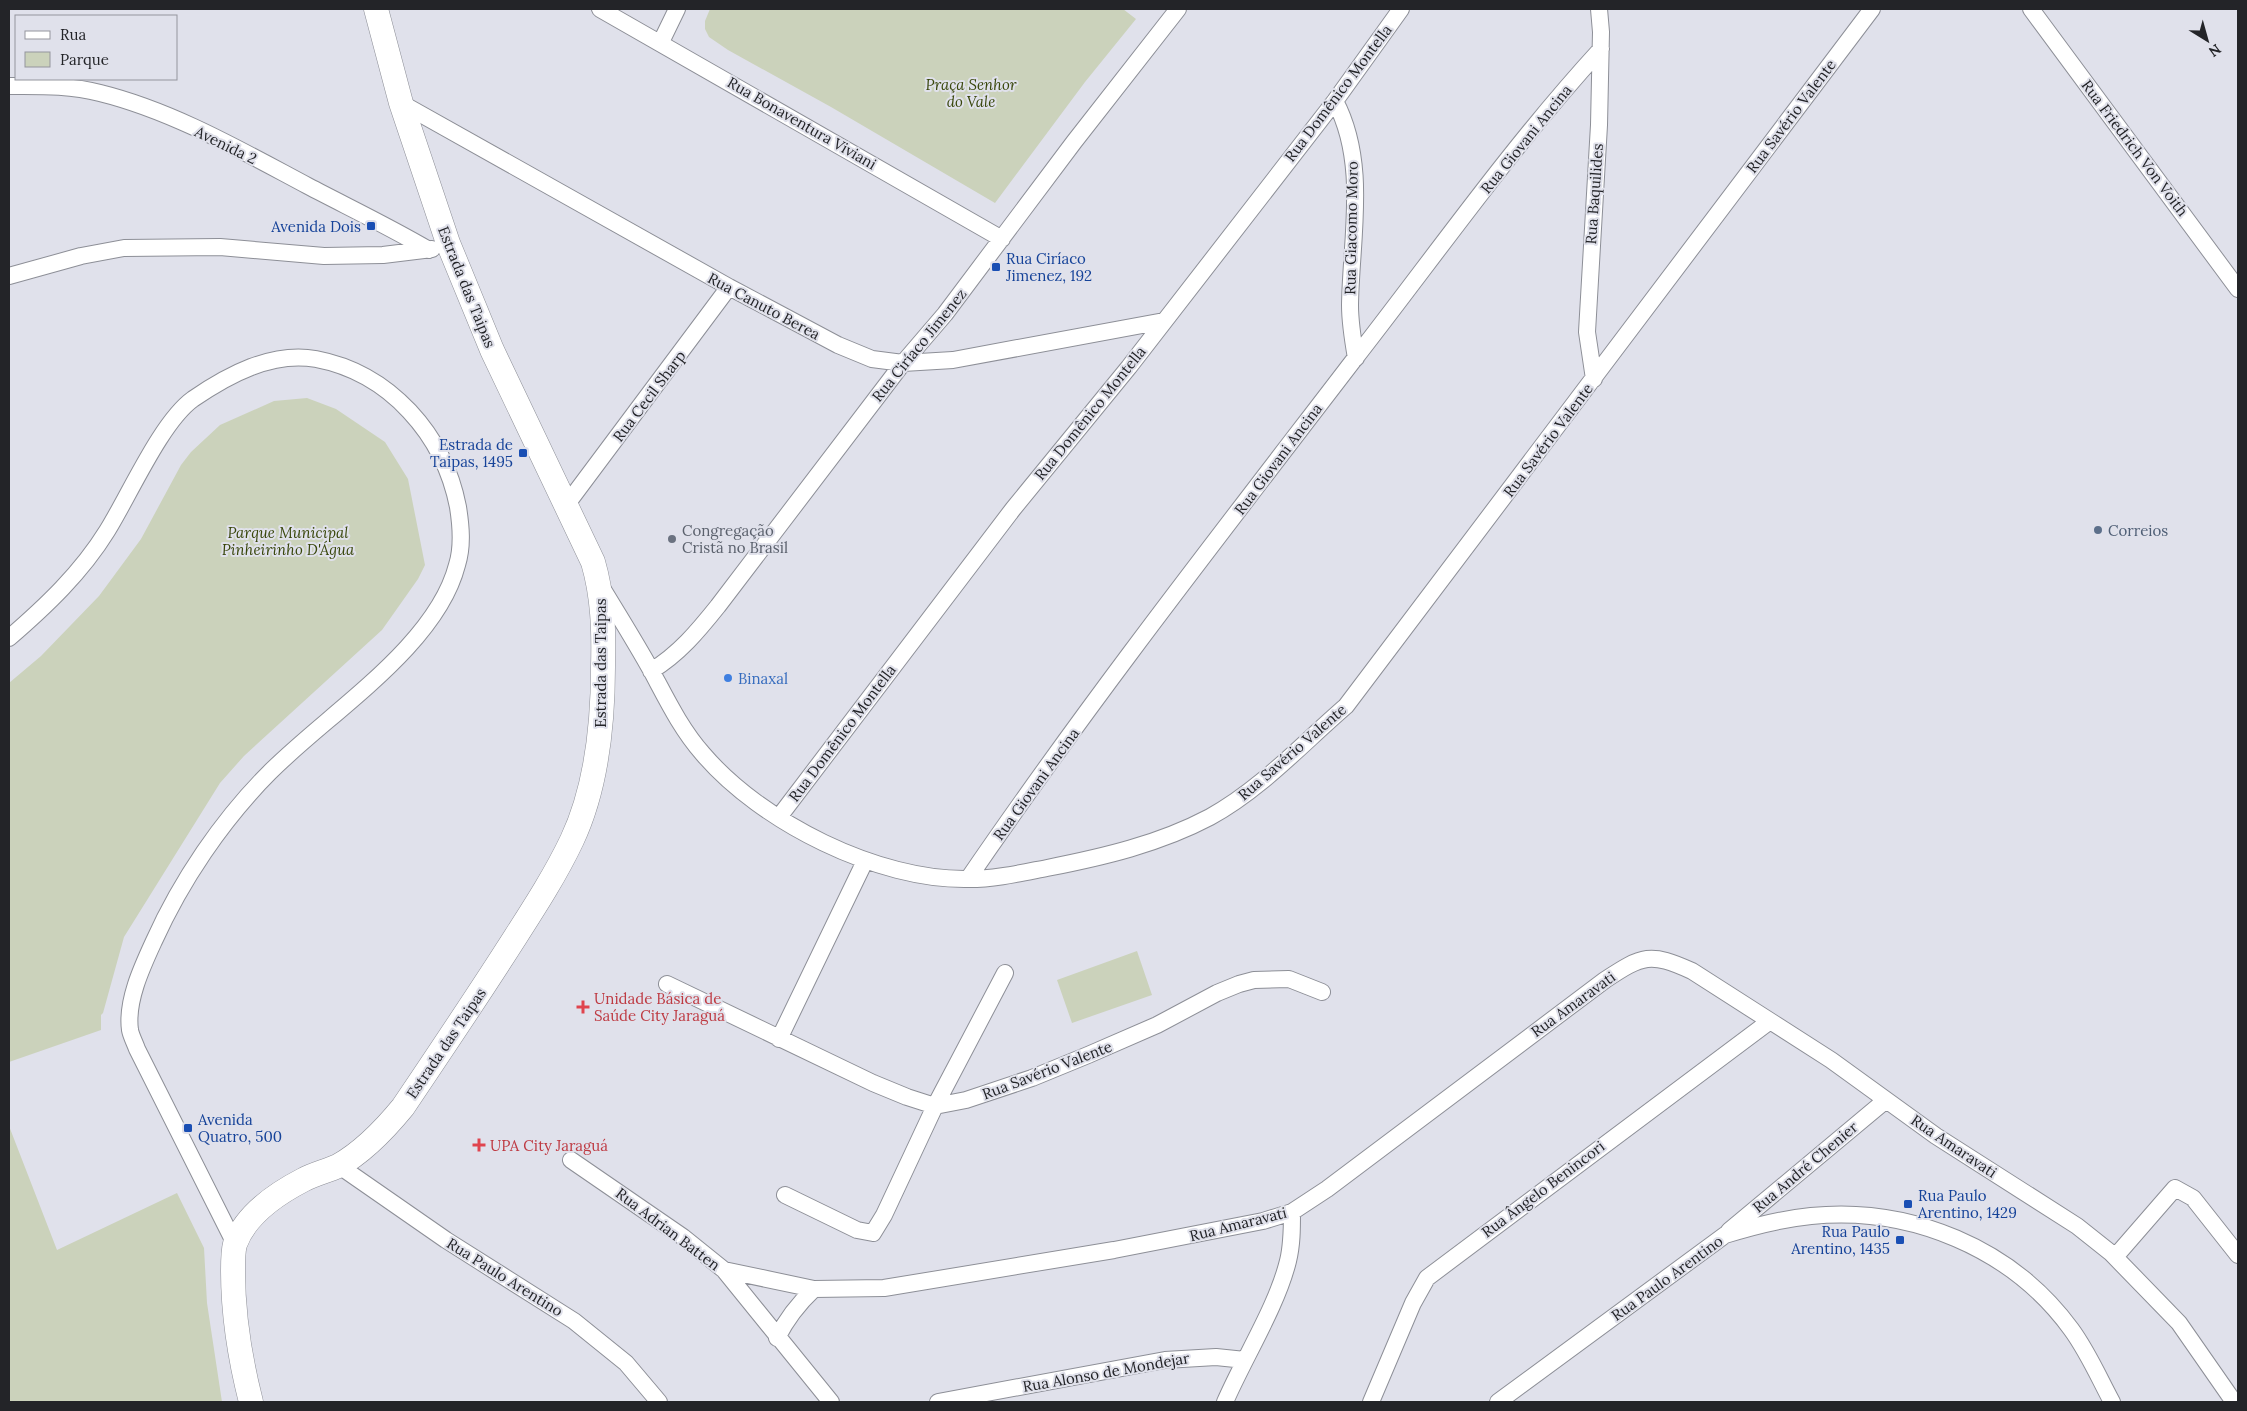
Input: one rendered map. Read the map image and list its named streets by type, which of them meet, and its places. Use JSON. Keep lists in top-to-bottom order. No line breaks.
{"streets":{"main road":["Estrada das Taipas"],"street":["Rua Domênico Montella","Rua Savério Valente","Rua Bonaventura Viviani","Rua Giovani Ancina","Avenida 2","Rua Friedrich Von Voith","Rua Baquilides","Rua Giacomo Moro","Rua Canuto Berea","Rua Ciríaco Jimenez","Rua Cecil Sharp","Rua Amaravati","Rua André Chenier","Rua Ângelo Benincori","Rua Adrian Batten","Rua Paulo Arentino","Rua Alonso de Mondejar"]},"crossings":[["Rua Domênico Montella","Rua Savério Valente"],["Rua Domênico Montella","Rua Giacomo Moro"],["Rua Domênico Montella","Rua Canuto Berea"],["Rua Savério Valente","Rua Giovani Ancina"],["Rua Savério Valente","Rua Baquilides"],["Rua Savério Valente","Estrada das Taipas"],["Rua Savério Valente","Rua Ciríaco Jimenez"],["Rua Bonaventura Viviani","Rua Ciríaco Jimenez"],["Rua Giovani Ancina","Rua Baquilides"],["Rua Giovani Ancina","Rua Giacomo Moro"],["Avenida 2","Estrada das Taipas"],["Estrada das Taipas","Rua Canuto Berea"],["Estrada das Taipas","Rua Cecil Sharp"],["Estrada das Taipas","Rua Paulo Arentino"],["Rua Canuto Berea","Rua Ciríaco Jimenez"],["Rua Canuto Berea","Rua Cecil Sharp"],["Rua Amaravati","Rua André Chenier"],["Rua Amaravati","Rua Ângelo Benincori"],["Rua Amaravati","Rua Adrian Batten"],["Rua André Chenier","Rua Paulo Arentino"]],"parks":["Praça Senhor do Vale","Parque Municipal Pinheirinho D'Água"],"places":{"transit":["Avenida Dois","Rua Ciríaco Jimenez, 192","Estrada de Taipas, 1495","Avenida Quatro, 500","Rua Paulo Arentino, 1429","Rua Paulo Arentino, 1435"],"other":["Correios","Congregação Cristã no Brasil","Binaxal"],"health":["Unidade Básica de Saúde City Jaraguá","UPA City Jaraguá"]},"legend":["Rua","Parque"],"north":"bottom right"}
